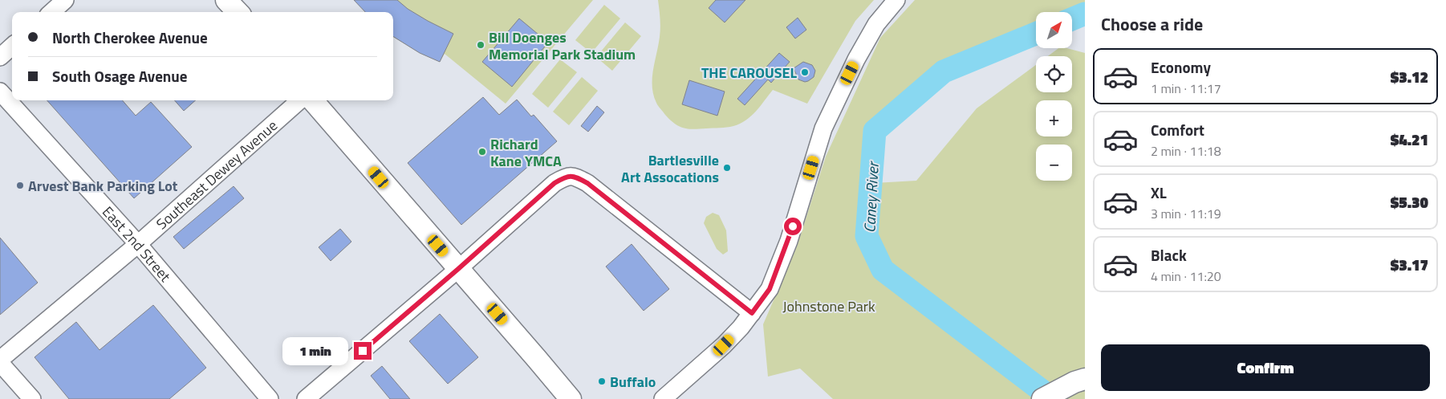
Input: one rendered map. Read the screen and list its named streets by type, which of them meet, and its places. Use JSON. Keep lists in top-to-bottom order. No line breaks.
{"streets":{"street":["Southeast Dewey Avenue","East 2nd Street"]},"crossings":[["Southeast Dewey Avenue","East 2nd Street"]],"water":["Caney River"],"parks":["Johnstone Park"],"places":["Bill Doenges Memorial Park Stadium","THE CAROUSEL","Richard Kane YMCA","Bartlesville Art Assocations","Arvest Bank Parking Lot","Buffalo"],"north":"top right","page":{"heading":"Choose a ride","map_buttons":["+","−"],"banner":["North Cherokee Avenue","South Osage Avenue"],"list":[{"name":"Economy","note":"1 min · 11:17","value":"$3.12"},{"name":"Comfort","note":"2 min · 11:18","value":"$4.21"},{"name":"XL","note":"3 min · 11:19","value":"$5.30"},{"name":"Black","note":"4 min · 11:20","value":"$3.17"}],"buttons":"Confirm","bubble":"1 min"}}
